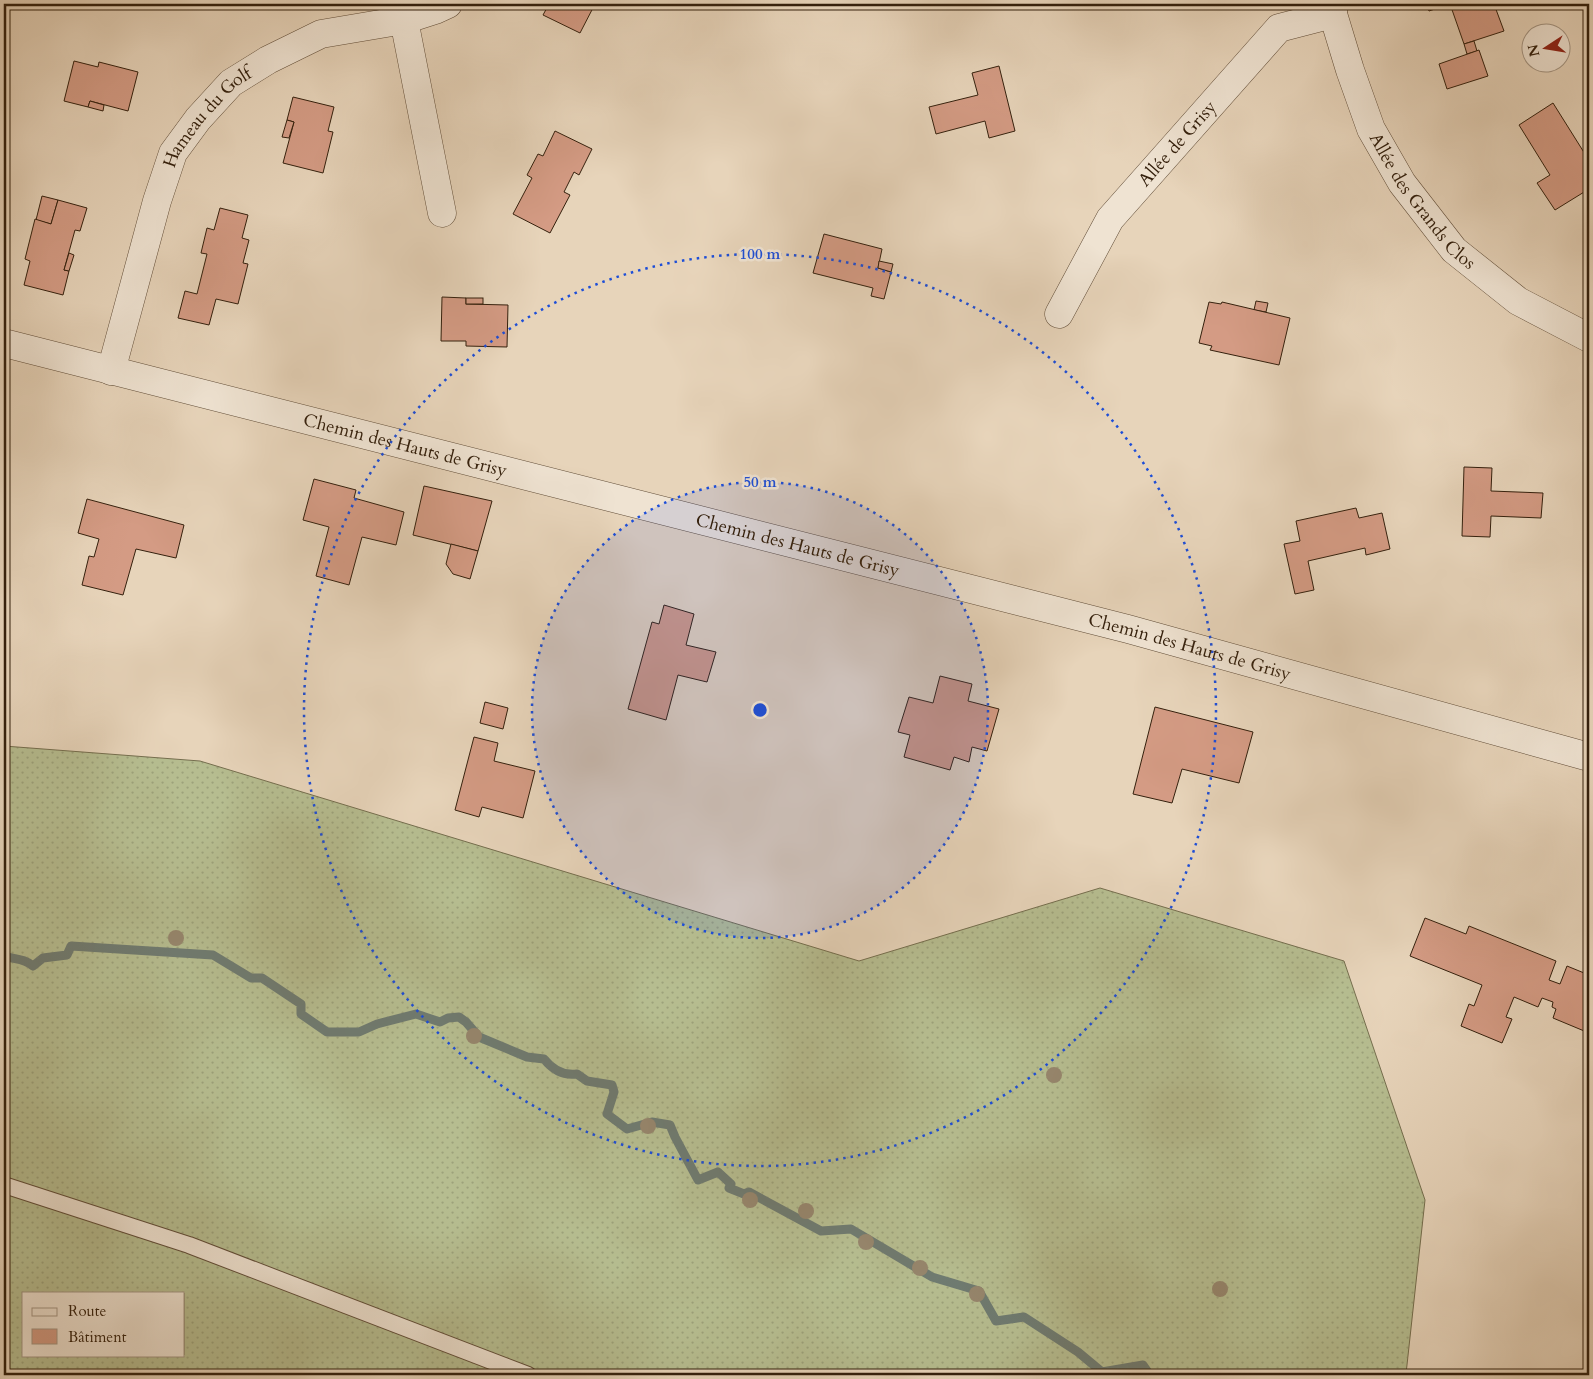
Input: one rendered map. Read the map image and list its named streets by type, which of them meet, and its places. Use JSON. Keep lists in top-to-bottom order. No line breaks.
{"streets":{"street":["Hameau du Golf","Allée de Grisy","Allée des Grands Clos","Chemin des Hauts de Grisy"]},"crossings":[["Hameau du Golf","Chemin des Hauts de Grisy"],["Allée de Grisy","Allée des Grands Clos"]],"legend":["Route","Bâtiment"],"north":"left","rings":["100 m","50 m"]}
